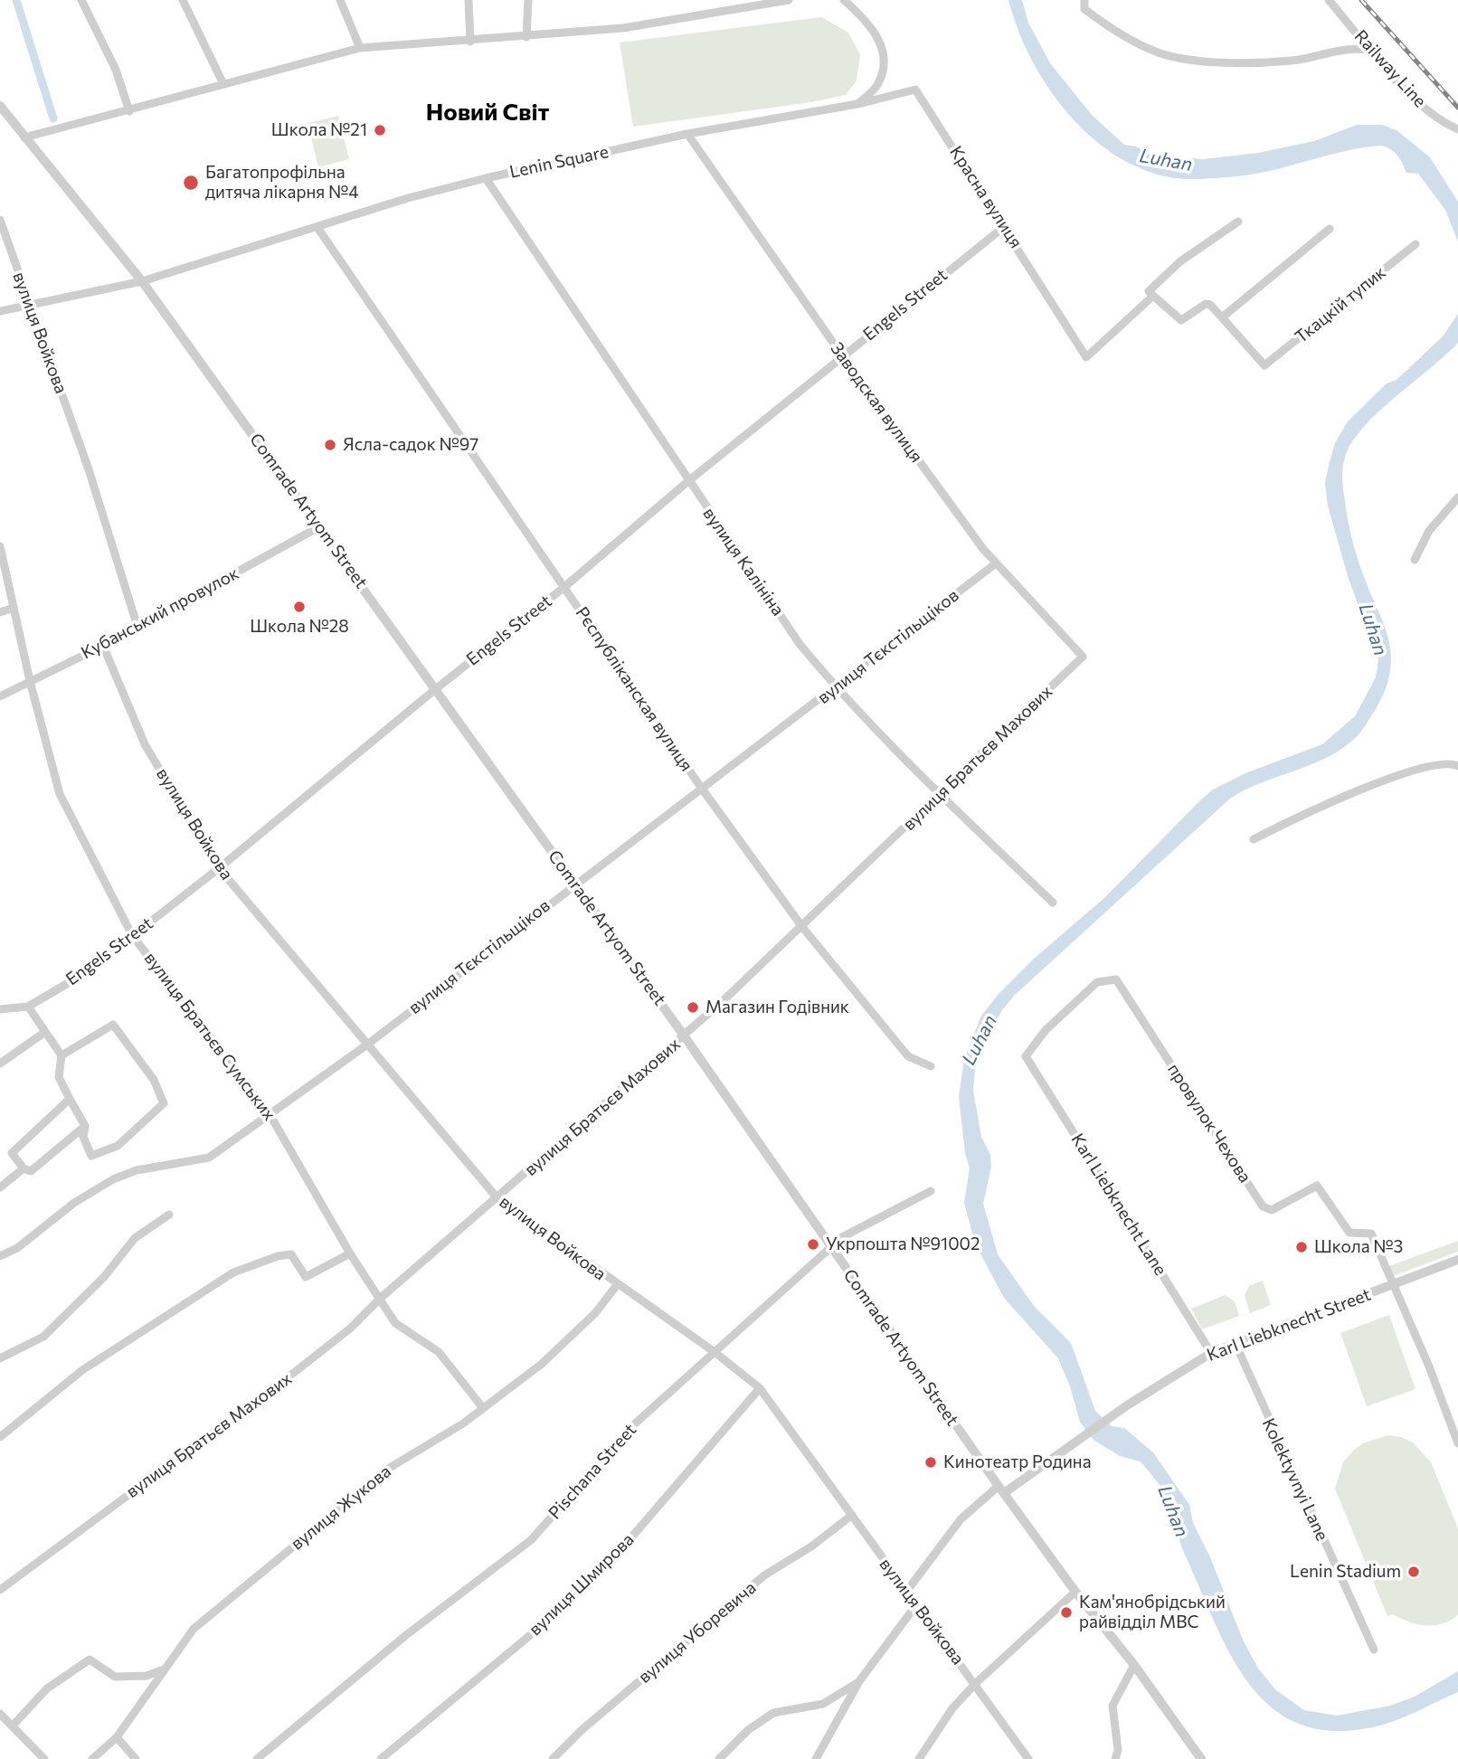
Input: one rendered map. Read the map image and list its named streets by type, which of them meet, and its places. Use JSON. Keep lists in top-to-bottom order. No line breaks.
{"streets":{"street":["Railway Line","Lenin Square","Красна вулиця","Engels Street","Ткацкій тупик","вулиця Войкова","Заводская вулиця","Comrade Artyom Street","вулиця Калініна","Кубанський провулок","вулиця Тєкстільщіков","Рєспубліканская вулиця","вулиця Братьєв Махових","вулиця Братьєв Сумських","провулок Чехова","Karl Liebknecht Lane","Karl Liebknecht Street","Pischana Street","Kolektyvnyi Lane","вулиця Жукова","вулиця Шмирова","вулиця Уборевича"]},"crossings":[["Lenin Square","Красна вулиця"],["Lenin Square","вулиця Войкова"],["Lenin Square","Заводская вулиця"],["Lenin Square","Comrade Artyom Street"],["Lenin Square","вулиця Калініна"],["Lenin Square","Рєспубліканская вулиця"],["Красна вулиця","Engels Street"],["Engels Street","вулиця Войкова"],["Engels Street","Заводская вулиця"],["Engels Street","Comrade Artyom Street"],["Engels Street","вулиця Калініна"],["Engels Street","Рєспубліканская вулиця"],["Engels Street","вулиця Братьєв Сумських"],["вулиця Войкова","Кубанський провулок"],["вулиця Войкова","вулиця Тєкстільщіков"],["вулиця Войкова","вулиця Братьєв Махових"],["вулиця Войкова","Pischana Street"],["вулиця Войкова","вулиця Жукова"],["вулиця Войкова","вулиця Шмирова"],["вулиця Войкова","вулиця Уборевича"],["Заводская вулиця","вулиця Тєкстільщіков"],["Заводская вулиця","вулиця Братьєв Махових"],["Comrade Artyom Street","Кубанський провулок"],["Comrade Artyom Street","вулиця Тєкстільщіков"],["Comrade Artyom Street","вулиця Братьєв Махових"],["Comrade Artyom Street","Karl Liebknecht Street"],["Comrade Artyom Street","Pischana Street"],["вулиця Калініна","вулиця Тєкстільщіков"],["вулиця Калініна","вулиця Братьєв Махових"],["Кубанський провулок","вулиця Братьєв Сумських"],["вулиця Тєкстільщіков","Рєспубліканская вулиця"],["вулиця Тєкстільщіков","вулиця Братьєв Сумських"],["Рєспубліканская вулиця","вулиця Братьєв Махових"],["вулиця Братьєв Махових","вулиця Братьєв Сумських"],["вулиця Братьєв Сумських","вулиця Жукова"],["провулок Чехова","Karl Liebknecht Lane"],["провулок Чехова","Karl Liebknecht Street"],["Karl Liebknecht Lane","Karl Liebknecht Street"],["Karl Liebknecht Street","Kolektyvnyi Lane"]],"districts":["Новий Світ"],"water":["Luhan"],"places":["Школа №21","Багатопрофільна дитяча лікарня №4","Ясла-садок №97","Школа №28","Магазин Годівник","Укрпошта №91002","Школа №3","Кинотеатр Родина","Lenin Stadium","Кам'янобрідський райвідділ МВС"]}
